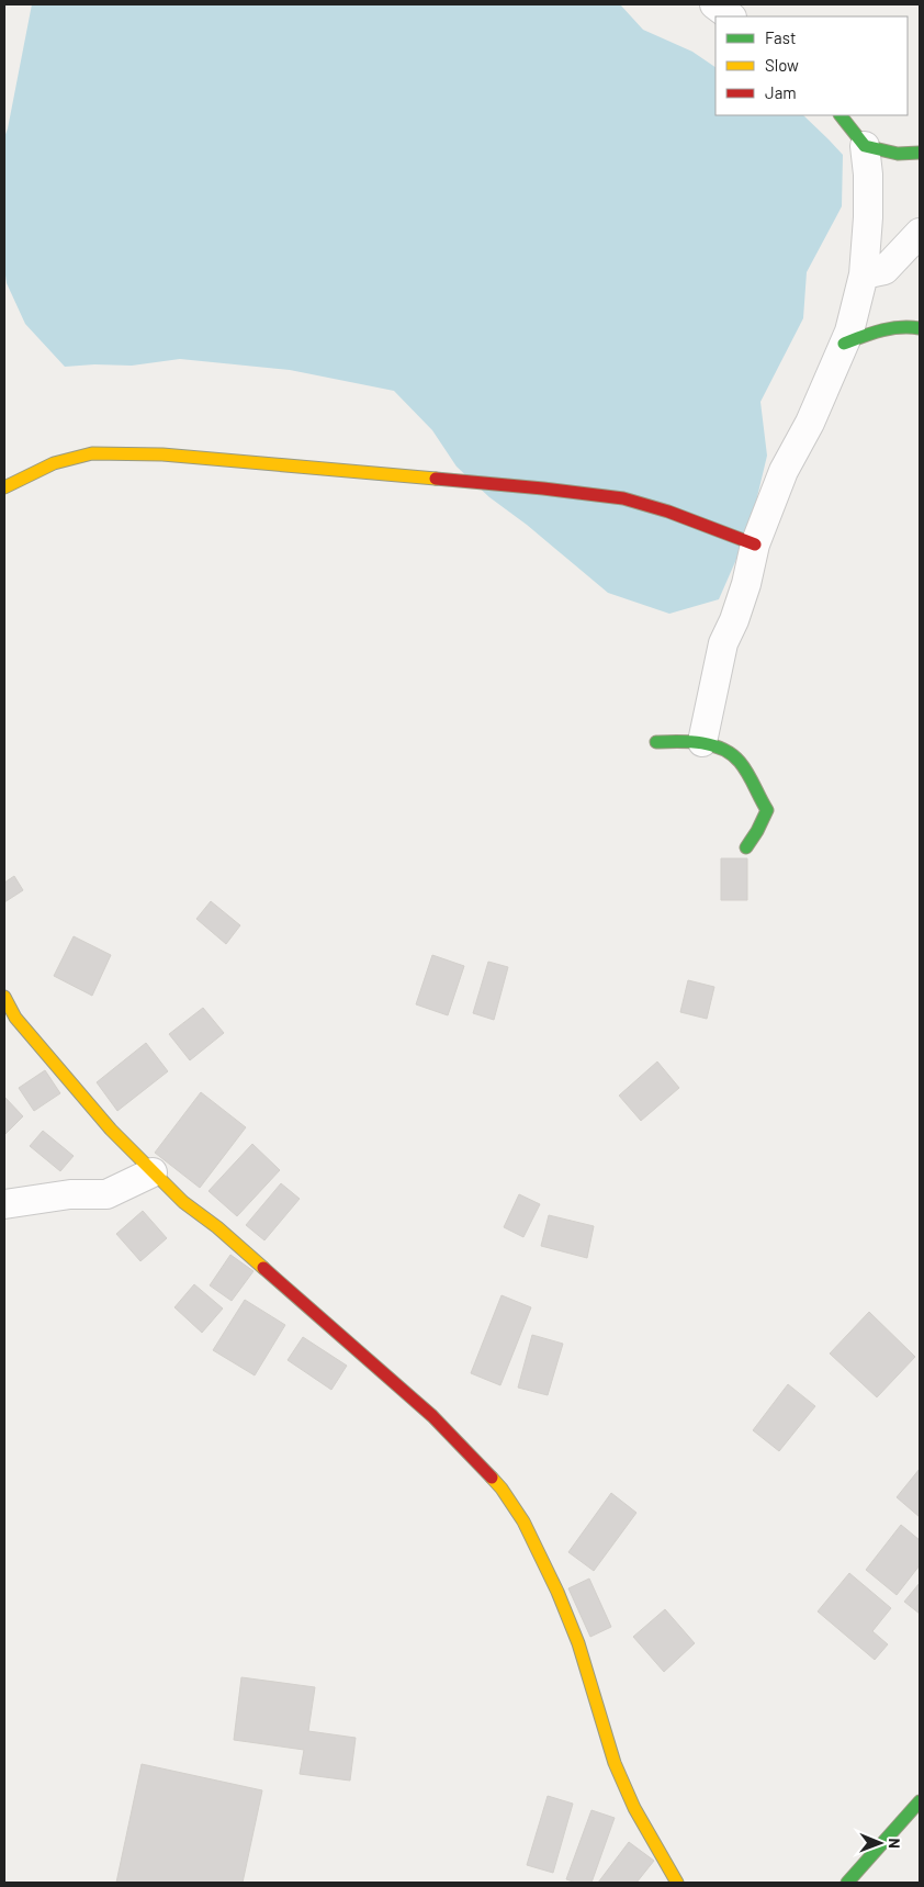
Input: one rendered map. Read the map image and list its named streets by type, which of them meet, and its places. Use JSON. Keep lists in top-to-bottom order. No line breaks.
{"legend":["Fast","Slow","Jam"],"north":"right"}
